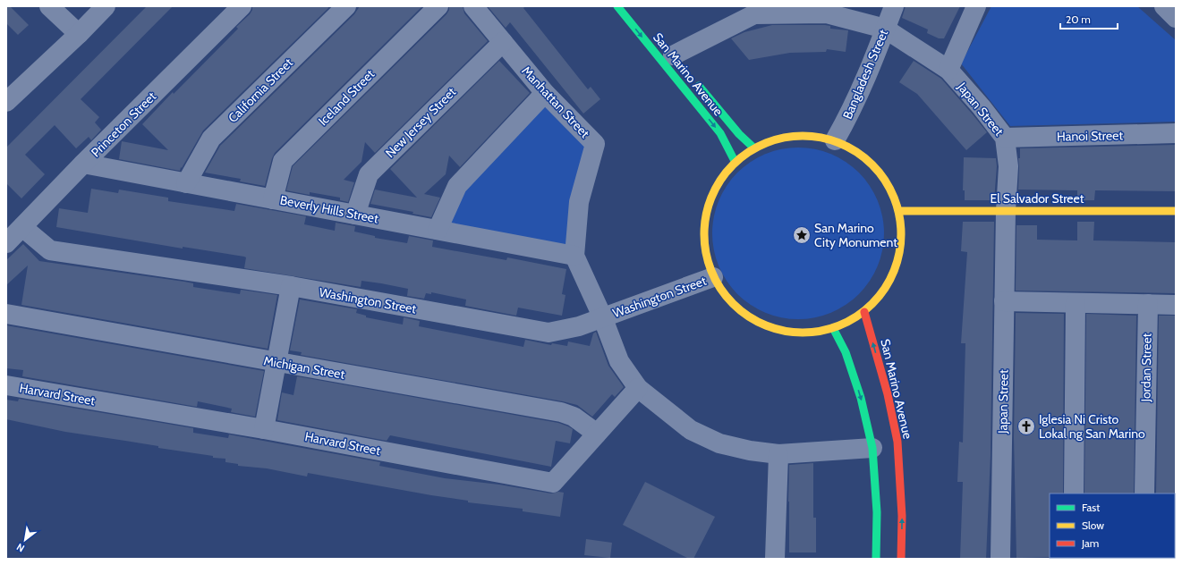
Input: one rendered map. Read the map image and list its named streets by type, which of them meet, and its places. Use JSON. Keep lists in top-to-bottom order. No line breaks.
{"streets":{"main road":["San Marino Avenue","El Salvador Street"],"street":["Bangladesh Street","California Street","Iceland Street","Manhattan Street","Japan Street","New Jersey Street","Princeton Street","Hanoi Street","Beverly Hills Street","Washington Street","Michigan Street","Jordan Street","Harvard Street"]},"crossings":[["Bangladesh Street","Japan Street"],["California Street","Beverly Hills Street"],["Iceland Street","Beverly Hills Street"],["Manhattan Street","New Jersey Street"],["Manhattan Street","Beverly Hills Street"],["Manhattan Street","Washington Street"],["Manhattan Street","Harvard Street"],["Japan Street","Hanoi Street"],["Japan Street","El Salvador Street"],["New Jersey Street","Beverly Hills Street"],["Princeton Street","Beverly Hills Street"],["Princeton Street","Washington Street"],["Michigan Street","Harvard Street"]],"places":{"place":["San Marino City Monument"],"church":["Iglesia Ni Cristo Lokal ng San Marino"]},"legend":["Fast","Slow","Jam"],"scale_bar":"20 m","north":"bottom left"}
